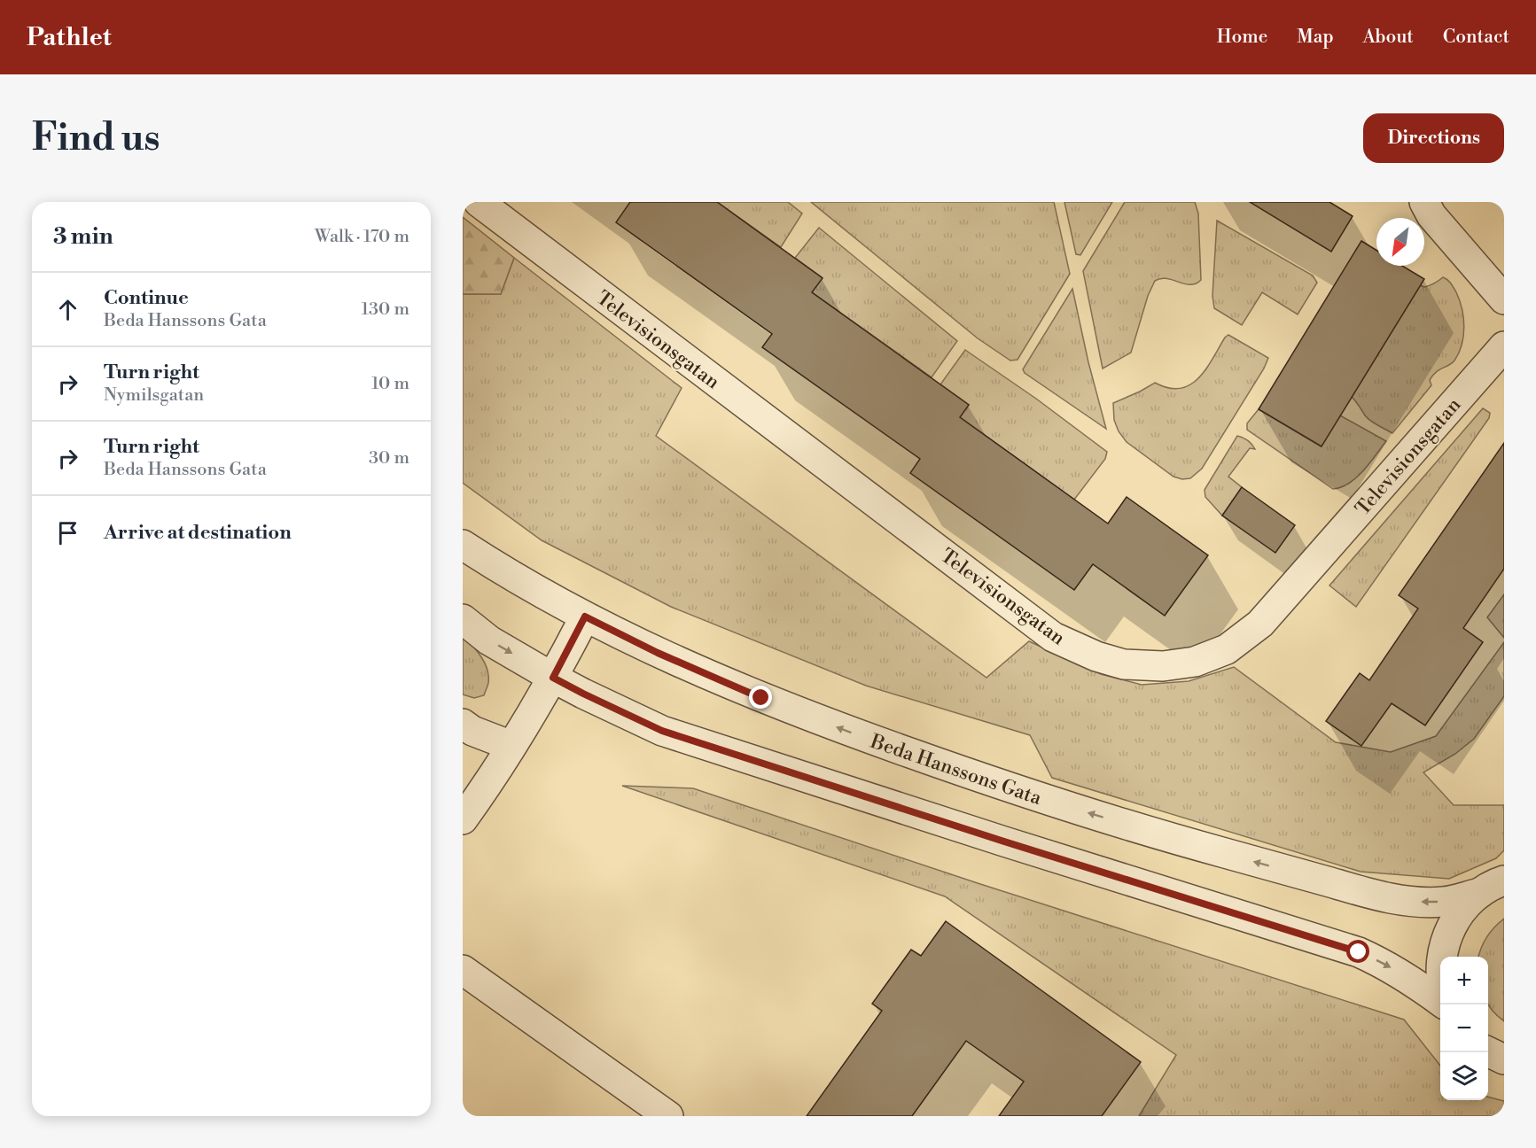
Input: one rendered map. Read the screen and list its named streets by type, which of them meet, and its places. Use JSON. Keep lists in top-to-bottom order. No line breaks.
{"streets":{"street":["Televisionsgatan","Beda Hanssons Gata"]},"north":"bottom left","page":{"header":"Pathlet","nav":["Home","Map","About","Contact"],"buttons":"Directions","title":"Find us","heading":["3 min","Walk · 170 m"],"list":[["Continue","Beda Hanssons Gata","130 m"],["Turn right","Nymilsgatan","10 m"],["Turn right","Beda Hanssons Gata","30 m"],"Arrive at destination"],"map_buttons":["+","−"]}}
